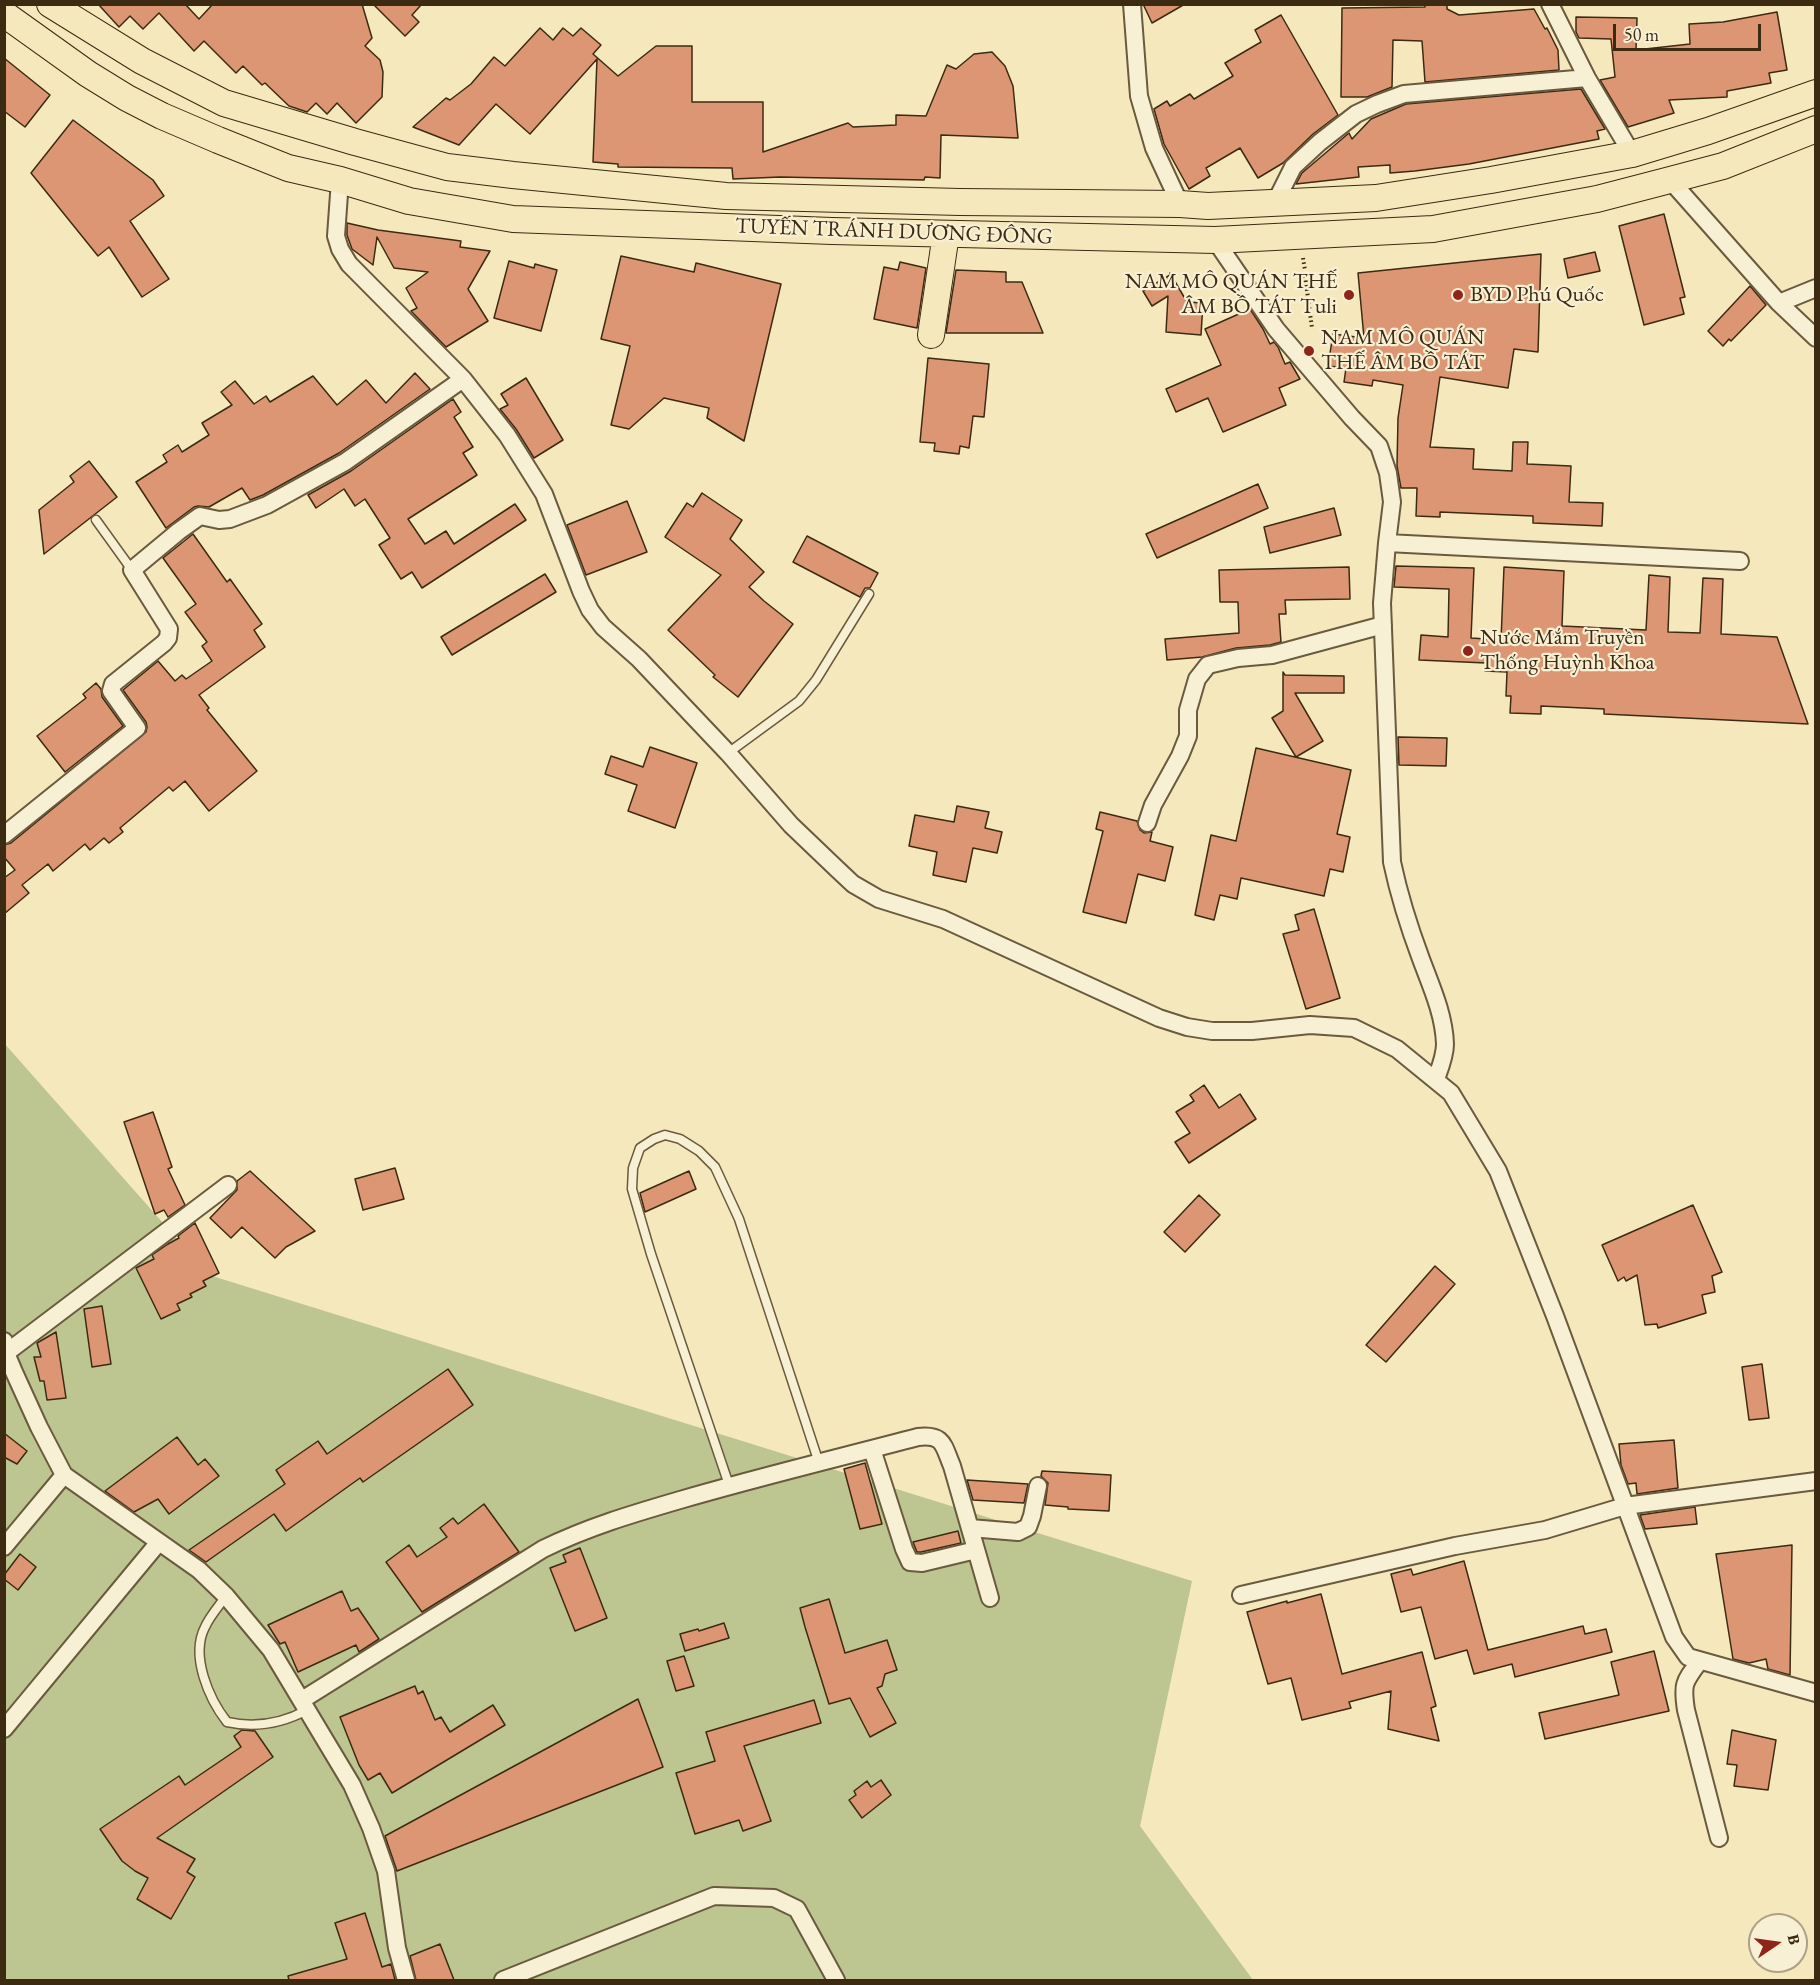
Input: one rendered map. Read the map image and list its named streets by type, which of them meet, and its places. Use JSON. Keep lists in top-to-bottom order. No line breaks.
{"streets":{"main road":["TUYẾN TRÁNH DƯƠNG ĐÔNG"]},"places":["NAM MÔ QUÁN THẾ ÂM BỒ TÁT Tuli","BYD Phú Quốc","NAM MÔ QUÁN THẾ ÂM BỒ TÁT","Nước Mắm Truyền Thống Huỳnh Khoa"],"scale_bar":"50 m","north":"right"}
